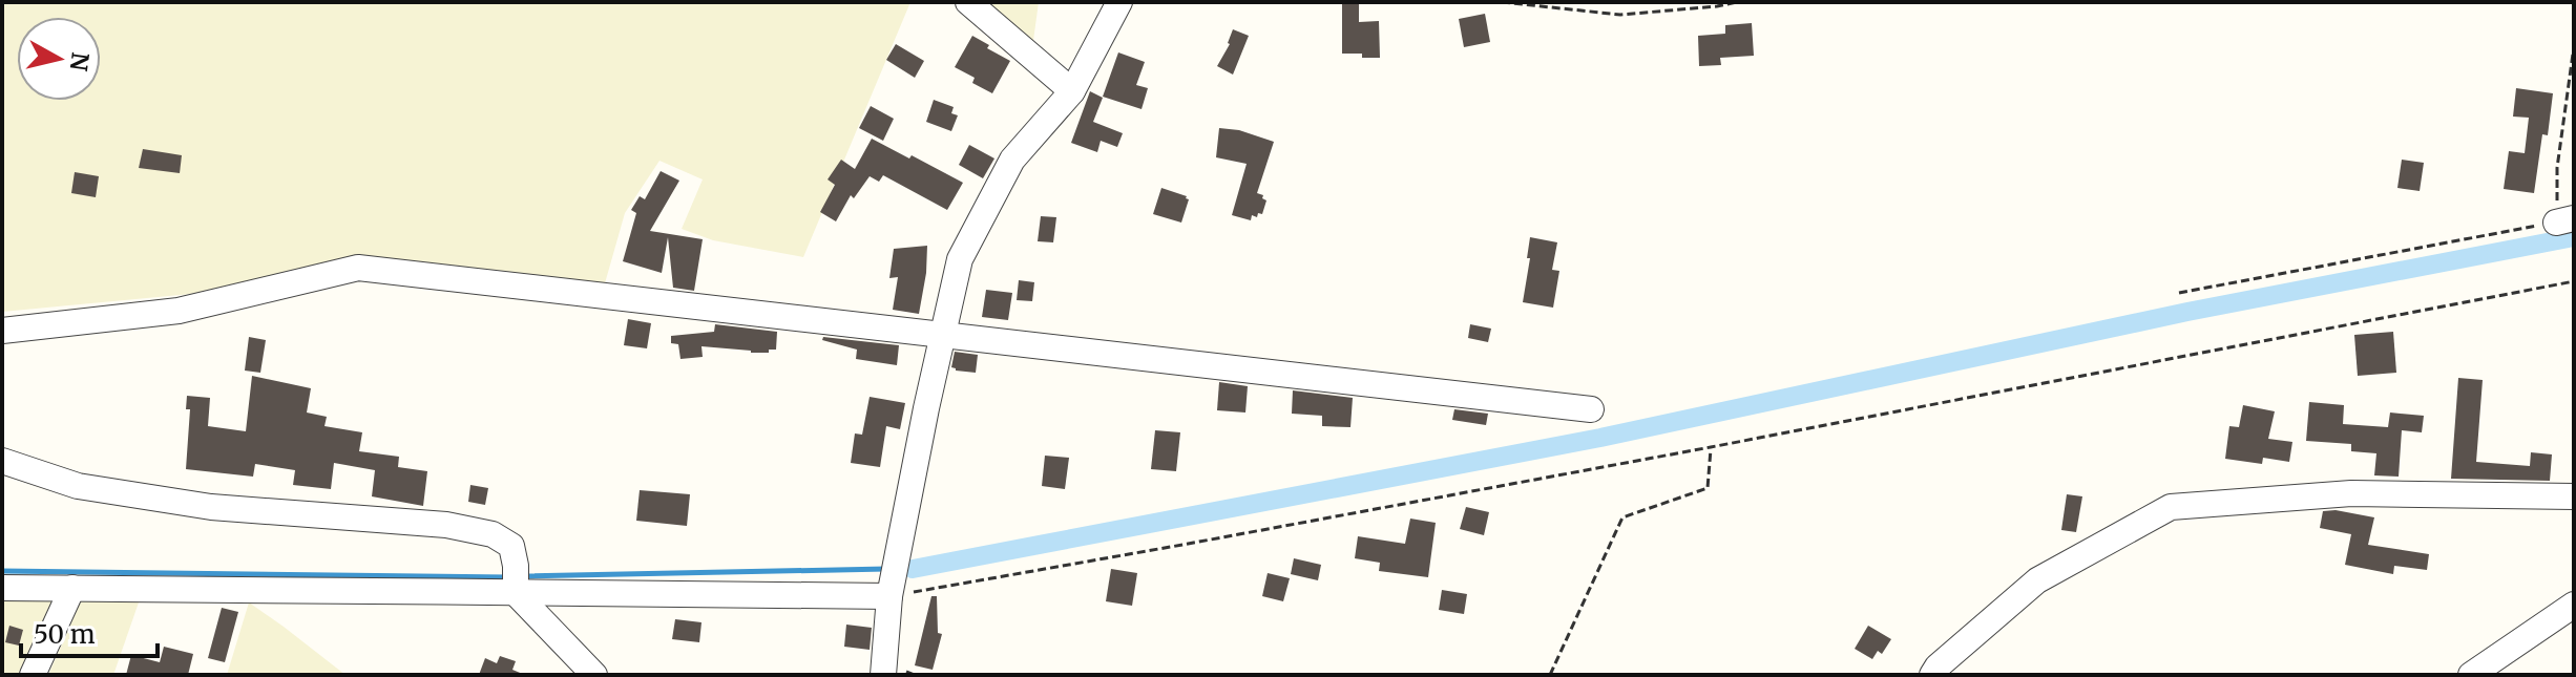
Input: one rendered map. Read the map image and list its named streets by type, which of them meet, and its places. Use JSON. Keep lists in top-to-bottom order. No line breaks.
{"scale_bar":"50 m","north":"right"}
